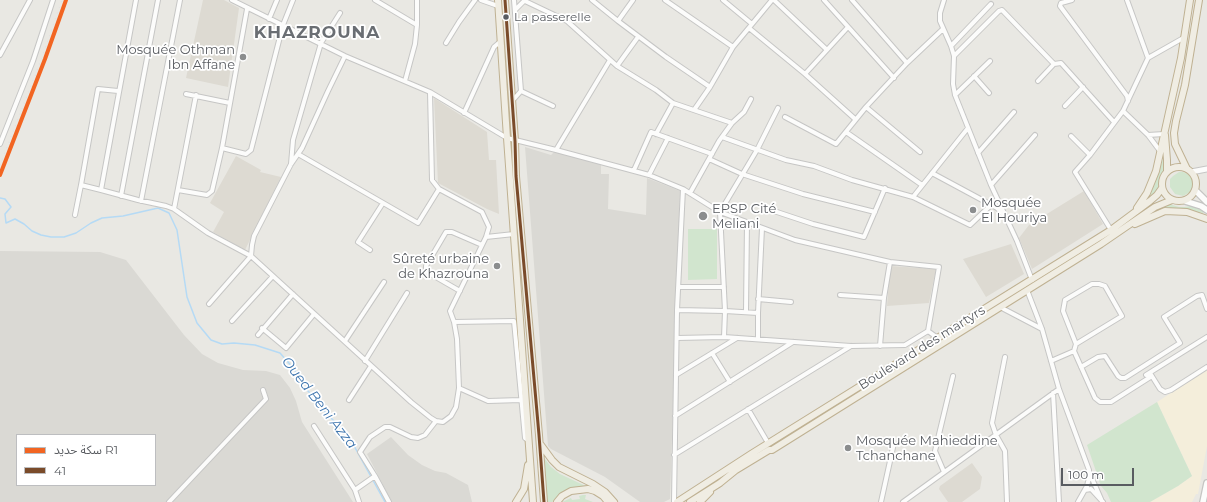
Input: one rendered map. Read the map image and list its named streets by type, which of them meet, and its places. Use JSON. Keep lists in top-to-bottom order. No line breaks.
{"streets":{"highway":["Boulevard des martyrs"]},"districts":["KHAZROUNA"],"water":["Oued Beni Azza"],"places":["La passerelle","Mosquée Othman Ibn Affane","Mosquée El Houriya","EPSP Cité Meliani","Sûreté urbaine de Khazrouna","Mosquée Mahieddine Tchanchane"],"lines":["rail line R1","transit line 41"],"legend":["سكة حديد R1","41"],"scale_bar":"100 m"}
